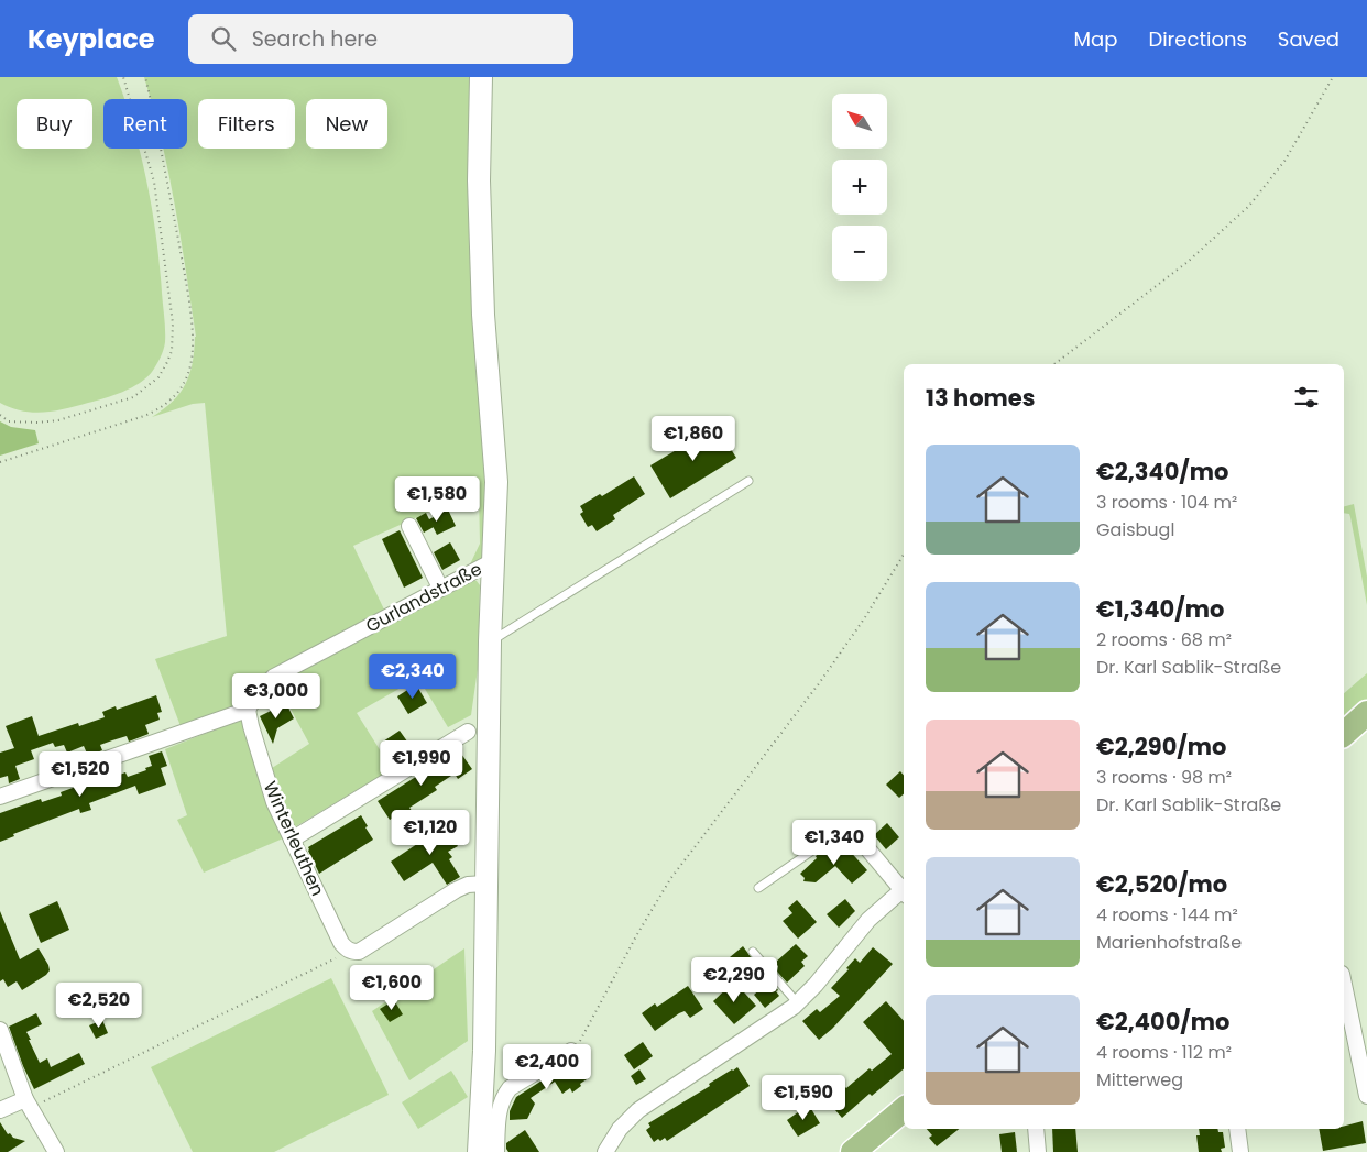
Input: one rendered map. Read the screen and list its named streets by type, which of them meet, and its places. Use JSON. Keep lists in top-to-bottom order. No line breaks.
{"streets":{"street":["Gurlandstraße","Winterleuthen"]},"crossings":[["Gurlandstraße","Winterleuthen"]],"north":"top left","page":{"header":"Keyplace","search":"Search here","nav":["Map","Directions","Saved"],"map_buttons":["+","−"],"chip":["Buy","Rent","Filters","New"],"heading":"13 homes","price":["€1,860","€1,580","€2,340","€3,000","€1,990","€1,520","€1,120","€1,340","€2,290","€1,600","€2,520","€2,400","€1,590"],"list":[{"name":"€2,340/mo","note":"3 rooms · 104 m² · Gaisbugl"},{"name":"€1,340/mo","note":"2 rooms · 68 m² · Dr. Karl Sablik-Straße"},{"name":"€2,290/mo","note":"3 rooms · 98 m² · Dr. Karl Sablik-Straße"},{"name":"€2,520/mo","note":"4 rooms · 144 m² · Marienhofstraße"},{"name":"€2,400/mo","note":"4 rooms · 112 m² · Mitterweg"}]}}
